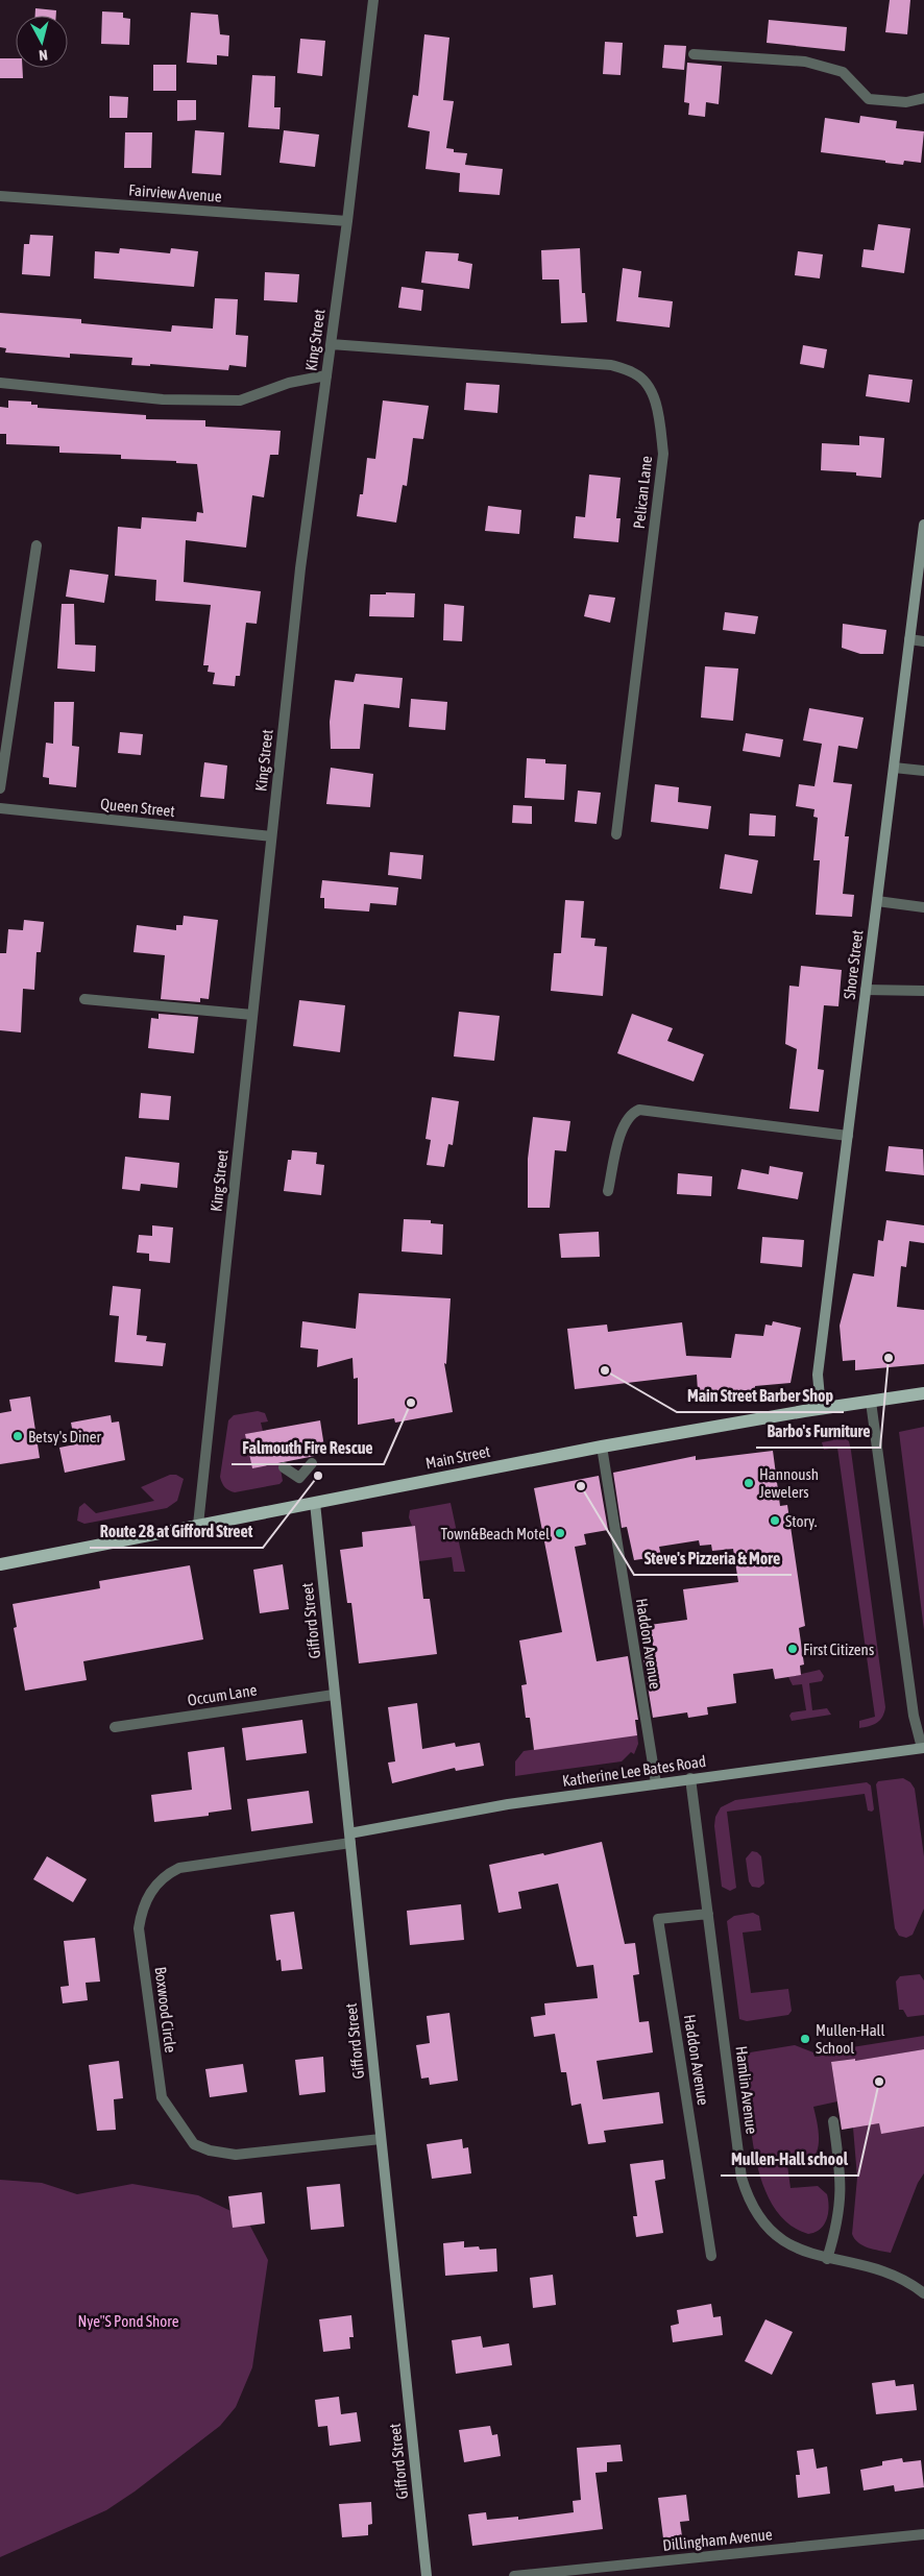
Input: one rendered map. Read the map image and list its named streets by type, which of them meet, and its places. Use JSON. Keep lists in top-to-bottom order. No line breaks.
{"streets":{"main road":["Shore Street","Main Street","Gifford Street","Katherine Lee Bates Road"],"street":["Fairview Avenue","King Street","Pelican Lane","Queen Street","Haddon Avenue","Occum Lane","Boxwood Circle","Hamlin Avenue","Dillingham Avenue"]},"crossings":[["Fairview Avenue","King Street"],["King Street","Pelican Lane"],["King Street","Queen Street"],["King Street","Main Street"],["Shore Street","Main Street"],["Main Street","Gifford Street"],["Main Street","Haddon Avenue"],["Gifford Street","Occum Lane"],["Gifford Street","Katherine Lee Bates Road"],["Gifford Street","Boxwood Circle"],["Haddon Avenue","Katherine Lee Bates Road"],["Haddon Avenue","Hamlin Avenue"],["Katherine Lee Bates Road","Boxwood Circle"],["Katherine Lee Bates Road","Hamlin Avenue"]],"parks":["Nye\"S Pond Shore"],"places":["Barbo's Furniture","Main Street Barber Shop","Falmouth Fire Rescue","Betsy's Diner","Route 28 at Gifford Street","Hannoush Jewelers","Steve's Pizzeria & More","Story.","Town&Beach Motel","First Citizens","Mullen-Hall School","Mullen-Hall school"],"north":"bottom"}
